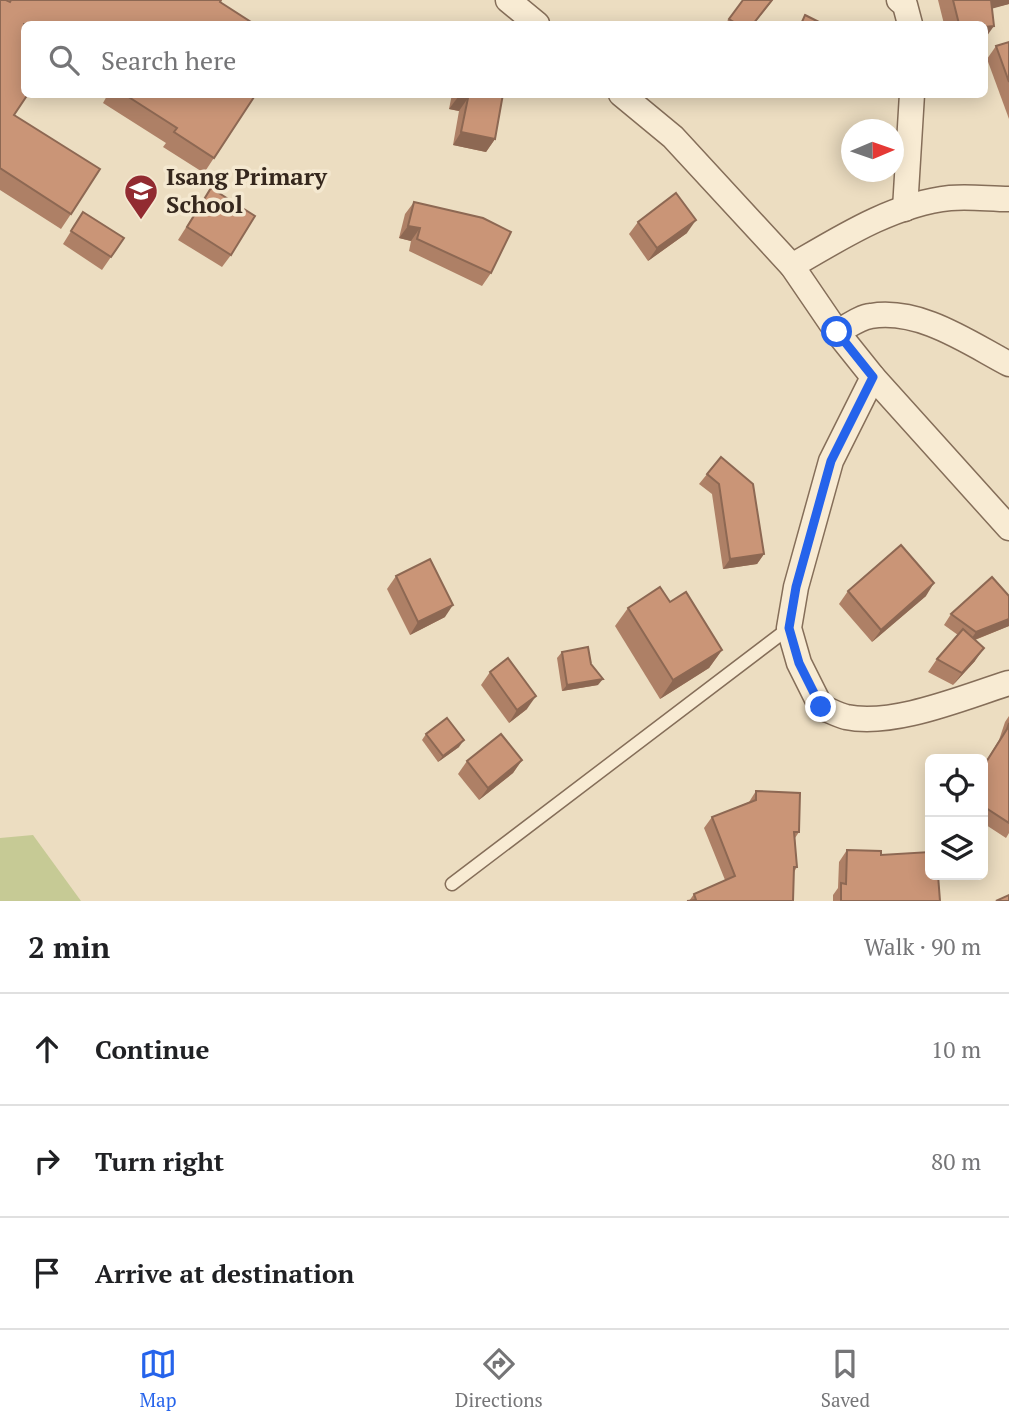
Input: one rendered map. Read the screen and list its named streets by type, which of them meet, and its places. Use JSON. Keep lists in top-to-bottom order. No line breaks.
{"places":{"school or university":["Isang Primary School"]},"north":"right","page":{"search":"Search here","heading":["2 min","Walk · 90 m"],"list":[["Continue","10 m"],["Turn right","80 m"],"Arrive at destination"],"nav":["Map","Directions","Saved"]}}
